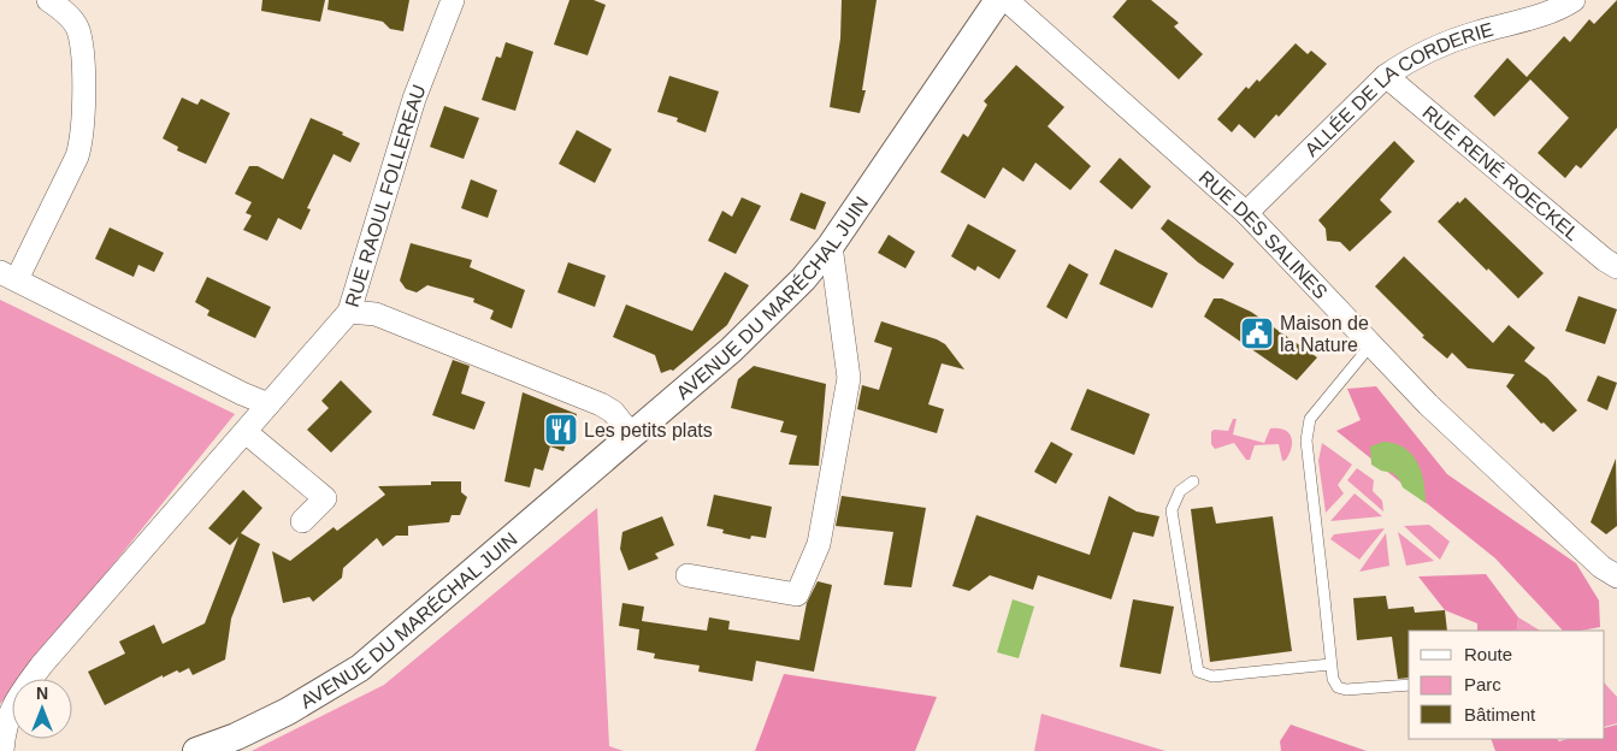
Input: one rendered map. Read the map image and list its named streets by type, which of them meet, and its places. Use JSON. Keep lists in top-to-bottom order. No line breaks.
{"streets":{"street":["ALLÉE DE LA CORDERIE","RUE RENÉ ROECKEL","RUE RAOUL FOLLEREAU","RUE DES SALINES","AVENUE DU MARÉCHAL JUIN"]},"crossings":[["ALLÉE DE LA CORDERIE","RUE RENÉ ROECKEL"],["ALLÉE DE LA CORDERIE","RUE DES SALINES"]],"places":{"public building":["Maison de la Nature"],"restaurant":["Les petits plats"]},"legend":["Route","Parc","Bâtiment"],"north":"top"}
